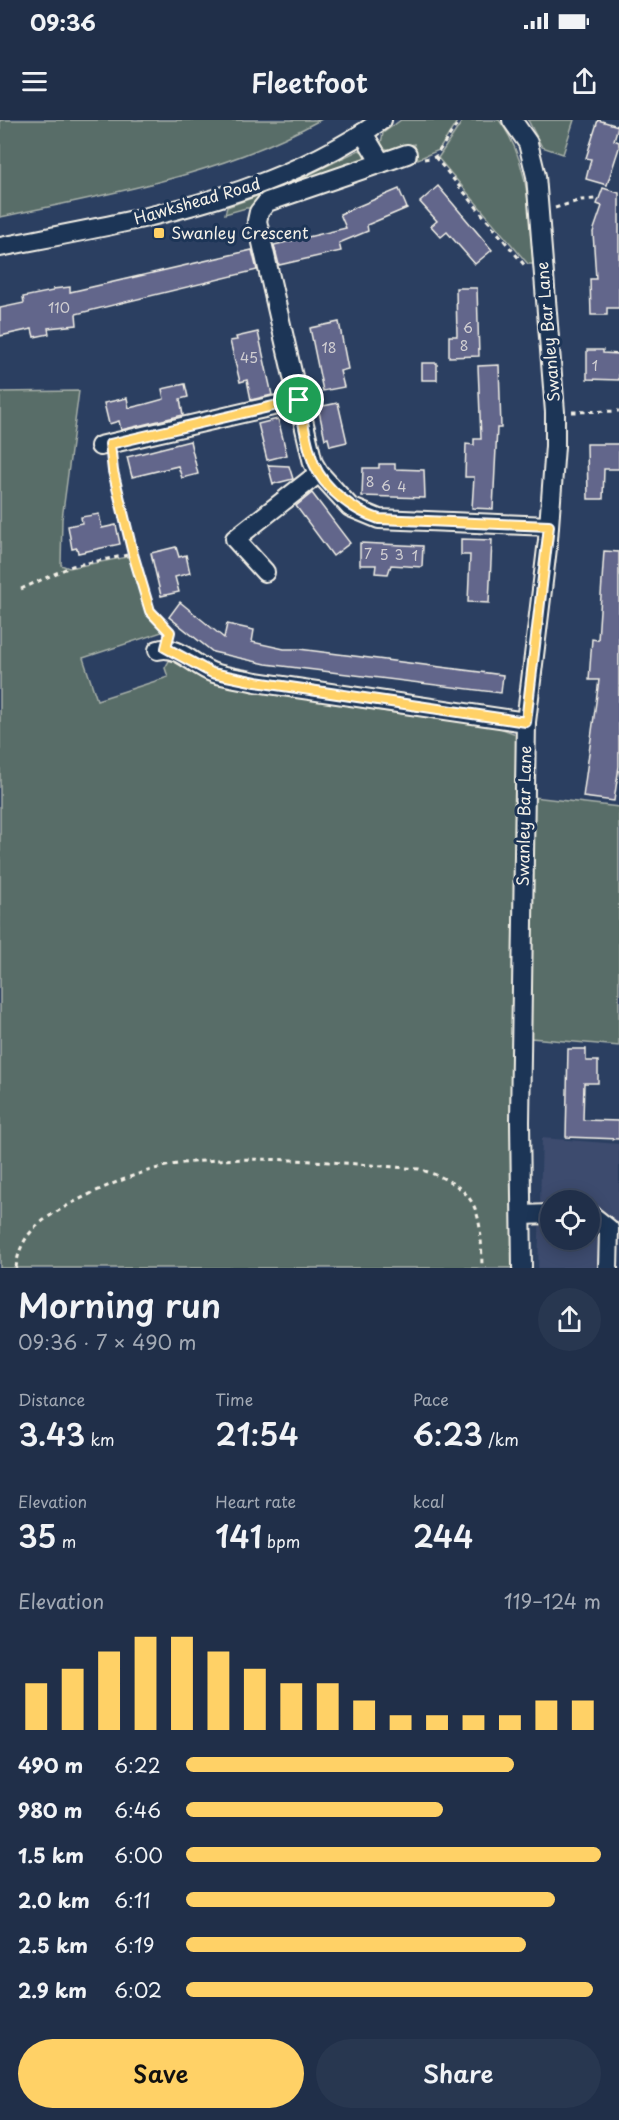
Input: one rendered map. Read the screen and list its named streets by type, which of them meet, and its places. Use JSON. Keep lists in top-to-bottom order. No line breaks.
{"streets":{"street":["Hawkshead Road","Swanley Bar Lane"]},"places":{"transit":["Swanley Crescent"]},"house_numbers":["110","6","8","18","45","1","8","6","4","7","5","3","1"],"page":{"status":"09:36","header":"Fleetfoot","heading":["Morning run","09:36 · 7 × 490 m"],"stats":[["Distance","3.43 km"],["Time","21:54"],["Pace","6:23 /km"],["Elevation","35 m"],["Heart rate","141 bpm"],["kcal","244"]],"chart":["Elevation","119–124 m"],"list":[{"name":"490 m","note":"6:22"},{"name":"980 m","note":"6:46"},{"name":"1.5 km","note":"6:00"},{"name":"2.0 km","note":"6:11"},{"name":"2.5 km","note":"6:19"},{"name":"2.9 km","note":"6:02"}],"buttons":["Save","Share"]}}
